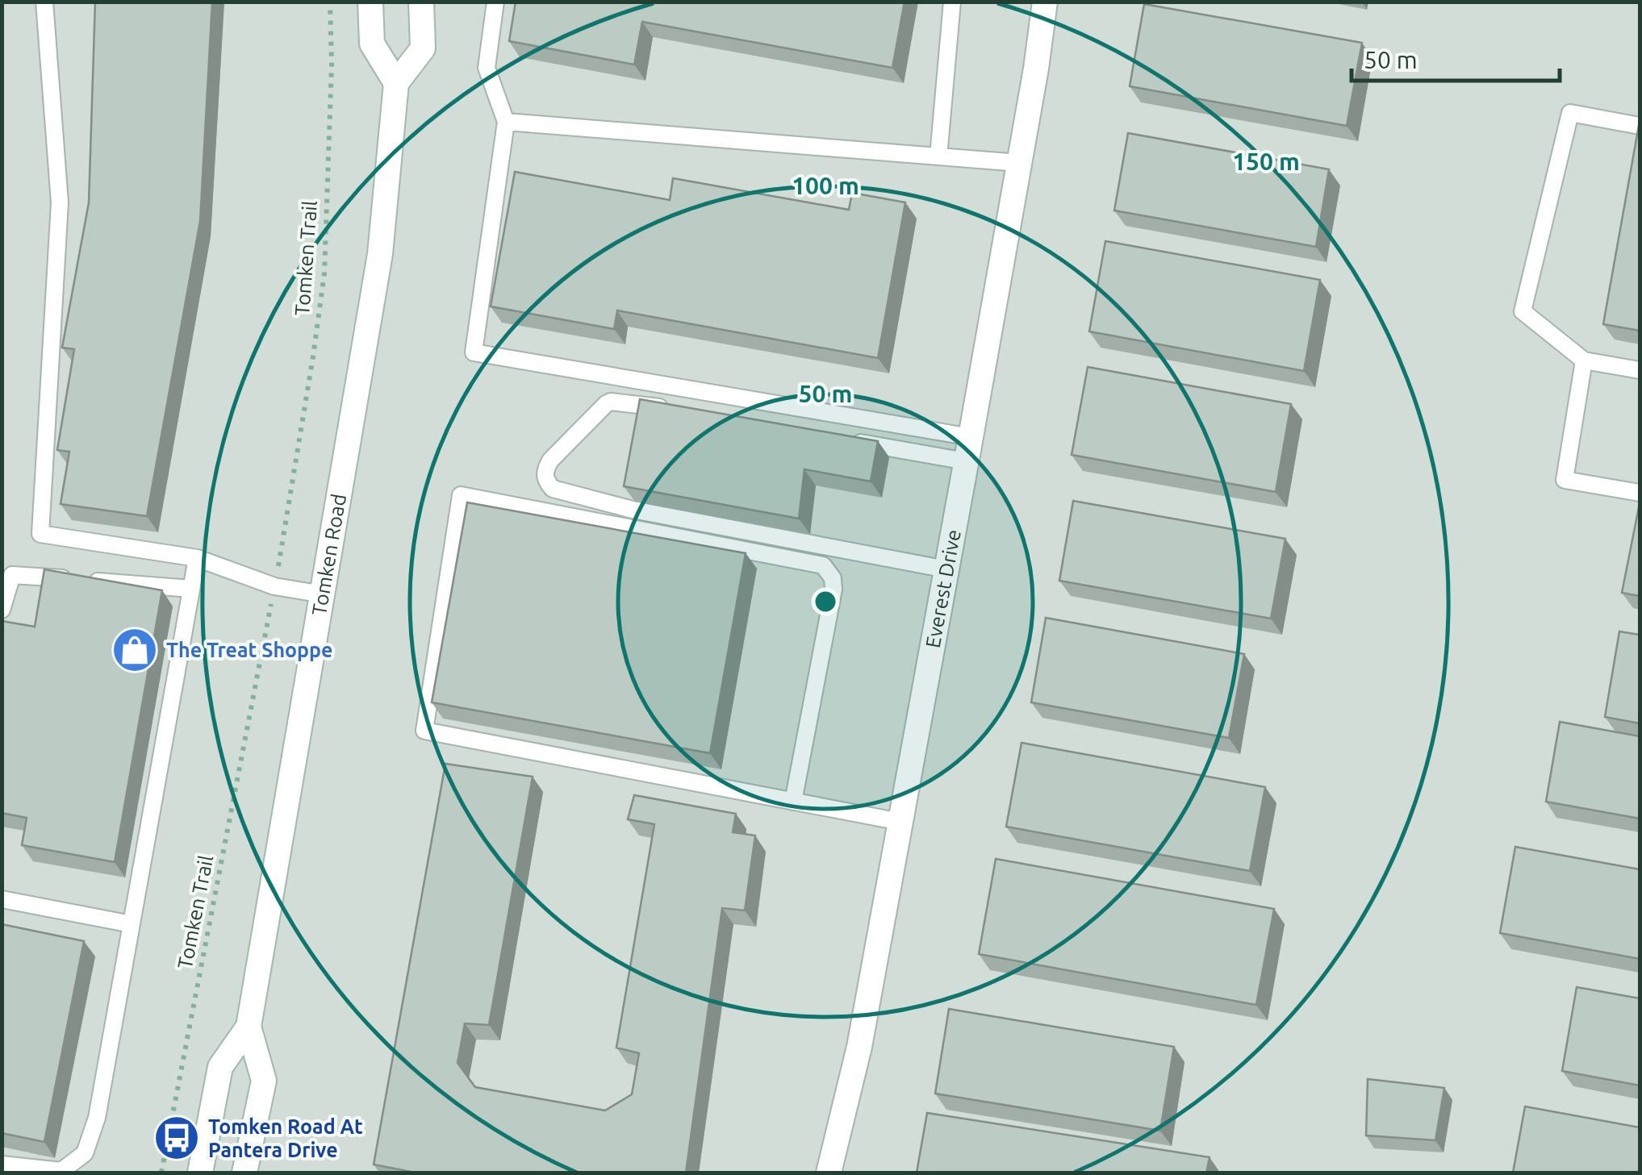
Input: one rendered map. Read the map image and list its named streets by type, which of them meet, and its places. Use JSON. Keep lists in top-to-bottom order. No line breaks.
{"streets":{"main road":["Tomken Road","Everest Drive"],"path":["Tomken Trail"]},"places":{"shop":["The Treat Shoppe"],"bus stop":["Tomken Road At Pantera Drive"]},"scale_bar":"50 m","rings":["150 m","100 m","50 m"]}
